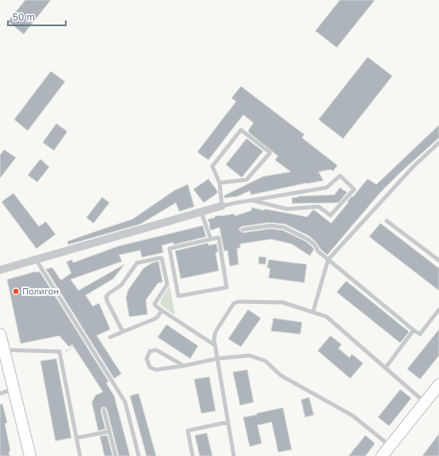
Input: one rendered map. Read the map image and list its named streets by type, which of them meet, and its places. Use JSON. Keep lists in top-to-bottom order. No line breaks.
{"places":["Полигон"],"scale_bar":"50 m"}
